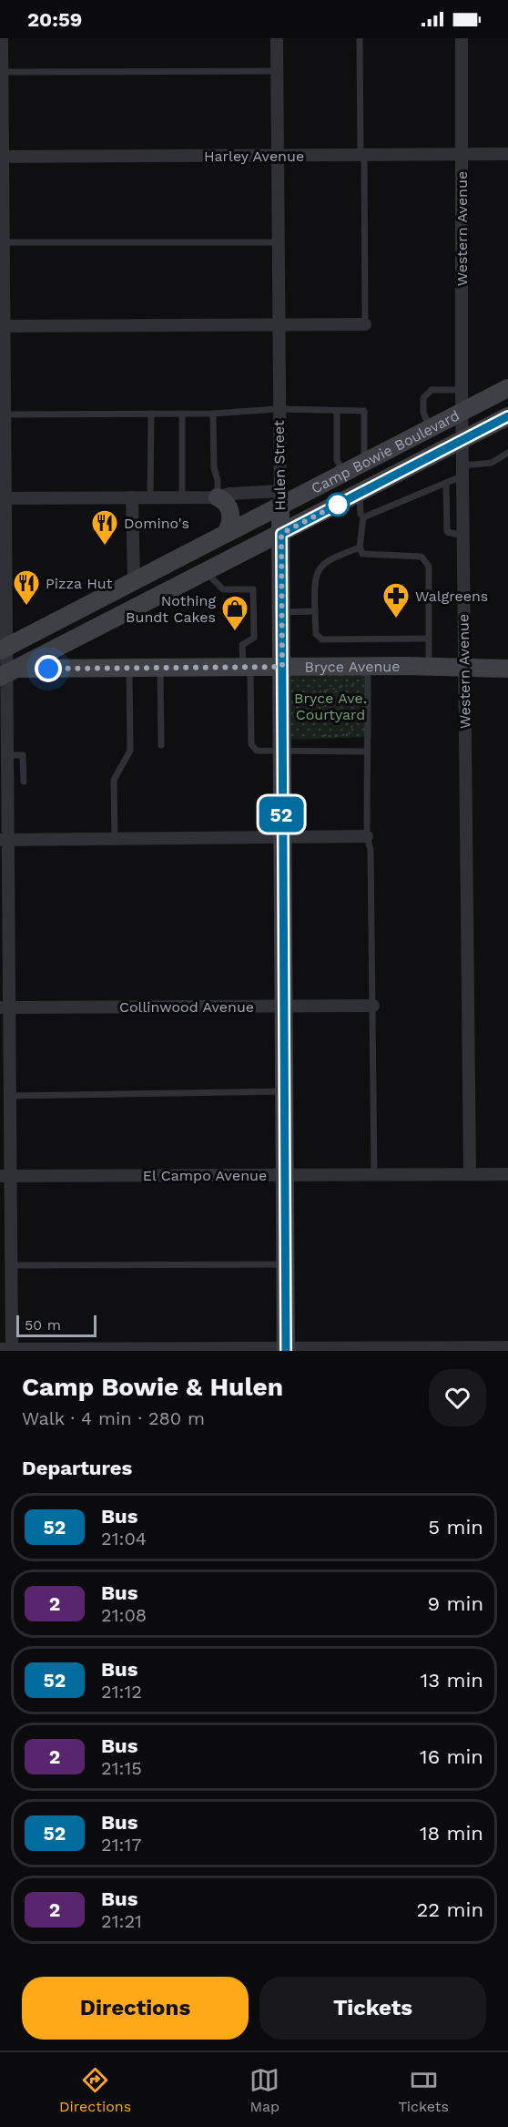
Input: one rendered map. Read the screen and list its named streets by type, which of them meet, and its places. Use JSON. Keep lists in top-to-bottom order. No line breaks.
{"streets":{"main road":["Camp Bowie Boulevard","Hulen Street","Bryce Avenue"],"street":["Harley Avenue","Western Avenue","Collinwood Avenue","El Campo Avenue"]},"crossings":[["Harley Avenue","Western Avenue"],["Harley Avenue","Hulen Street"],["Western Avenue","Camp Bowie Boulevard"],["Western Avenue","Bryce Avenue"],["Western Avenue","El Campo Avenue"],["Camp Bowie Boulevard","Hulen Street"],["Camp Bowie Boulevard","Bryce Avenue"],["Hulen Street","Bryce Avenue"],["Hulen Street","Collinwood Avenue"],["Hulen Street","El Campo Avenue"]],"parks":["Bryce Ave. Courtyard"],"places":{"restaurant":["Domino's","Pizza Hut"],"pharmacy":["Walgreens"],"shop":["Nothing Bundt Cakes"]},"lines":["bus line 52"],"scale_bar":"50 m","page":{"status":"20:59","on_map":"52","scale":"50 m","heading":[["Camp Bowie & Hulen","Walk · 4 min · 280 m"],"Departures"],"list":[{"mark":"52","name":"Bus","note":"21:04","value":"5 min"},{"mark":"2","name":"Bus","note":"21:08","value":"9 min"},{"mark":"52","name":"Bus","note":"21:12","value":"13 min"},{"mark":"2","name":"Bus","note":"21:15","value":"16 min"},{"mark":"52","name":"Bus","note":"21:17","value":"18 min"},{"mark":"2","name":"Bus","note":"21:21","value":"22 min"}],"buttons":["Directions","Tickets"],"tabs":["Directions","Map","Tickets"]}}
